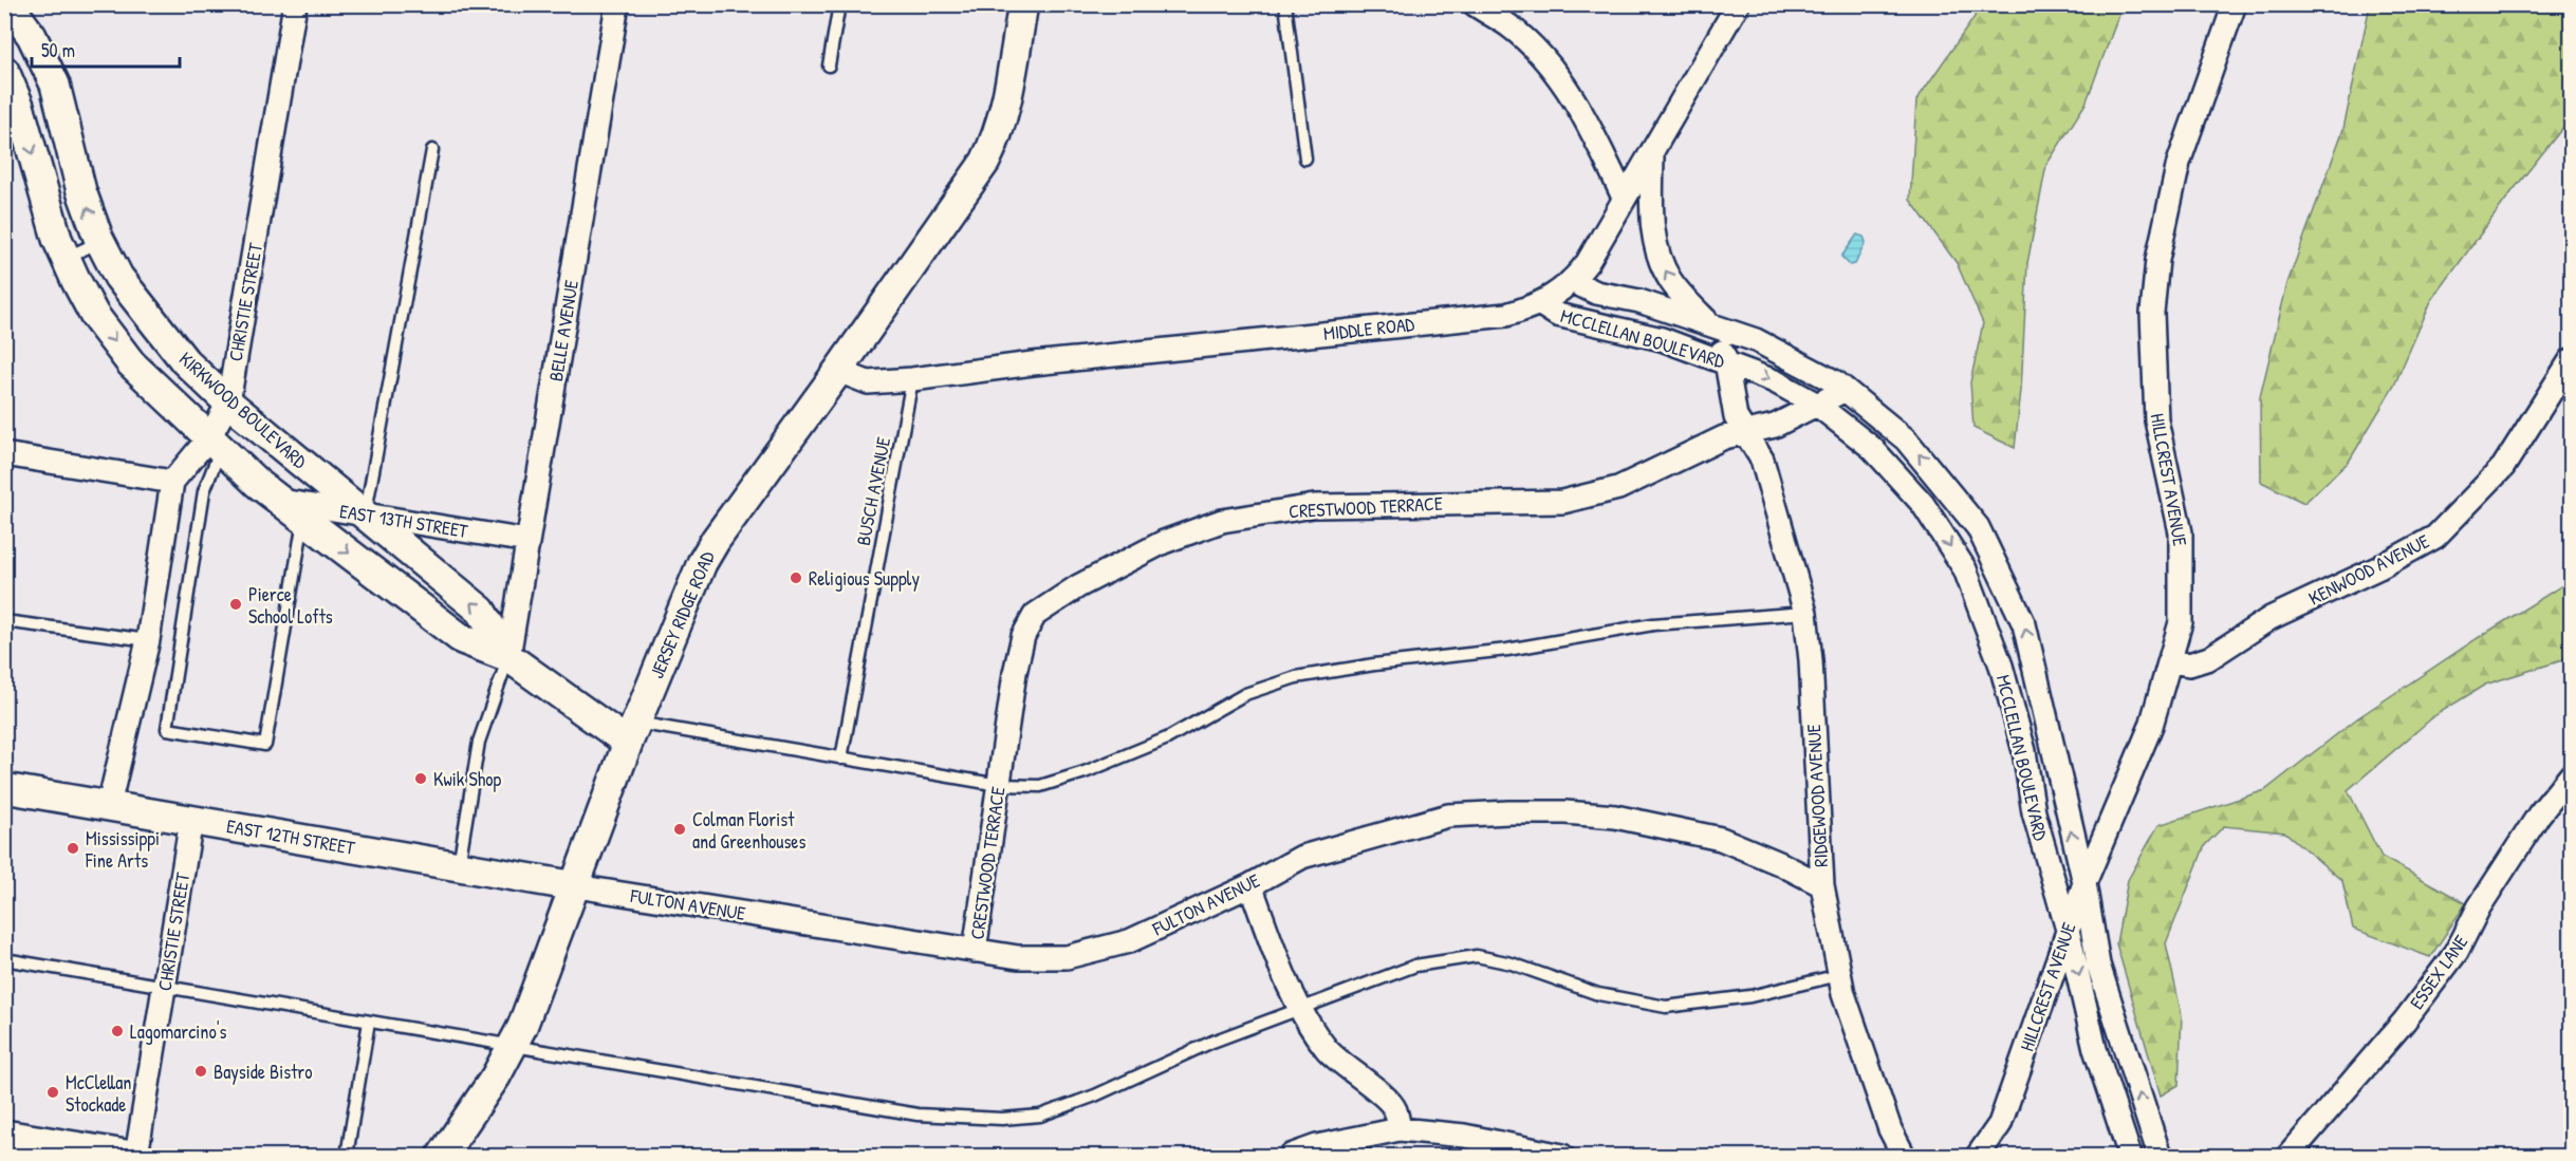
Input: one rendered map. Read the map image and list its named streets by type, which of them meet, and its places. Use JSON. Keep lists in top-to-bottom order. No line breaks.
{"streets":{"street":["CHRISTIE STREET","MIDDLE ROAD","BELLE AVENUE","MCCLELLAN BOULEVARD","KIRKWOOD BOULEVARD","HILLCREST AVENUE","CRESTWOOD TERRACE","EAST 13TH STREET","KENWOOD AVENUE","JERSEY RIDGE ROAD","RIDGEWOOD AVENUE","EAST 12TH STREET","FULTON AVENUE","ESSEX LANE"],"lane":["BUSCH AVENUE"]},"crossings":[["CHRISTIE STREET","KIRKWOOD BOULEVARD"],["CHRISTIE STREET","EAST 12TH STREET"],["MIDDLE ROAD","MCCLELLAN BOULEVARD"],["MIDDLE ROAD","BUSCH AVENUE"],["MIDDLE ROAD","JERSEY RIDGE ROAD"],["BELLE AVENUE","KIRKWOOD BOULEVARD"],["BELLE AVENUE","EAST 13TH STREET"],["MCCLELLAN BOULEVARD","HILLCREST AVENUE"],["MCCLELLAN BOULEVARD","RIDGEWOOD AVENUE"],["KIRKWOOD BOULEVARD","EAST 13TH STREET"],["KIRKWOOD BOULEVARD","JERSEY RIDGE ROAD"],["HILLCREST AVENUE","KENWOOD AVENUE"],["CRESTWOOD TERRACE","RIDGEWOOD AVENUE"],["CRESTWOOD TERRACE","FULTON AVENUE"],["JERSEY RIDGE ROAD","EAST 12TH STREET"],["JERSEY RIDGE ROAD","FULTON AVENUE"],["RIDGEWOOD AVENUE","FULTON AVENUE"],["EAST 12TH STREET","FULTON AVENUE"]],"places":["Religious Supply","Pierce School Lofts","Kwik Shop","Colman Florist and Greenhouses","Mississippi Fine Arts","Lagomarcino's","Bayside Bistro","McClellan Stockade"],"scale_bar":"50 m"}
